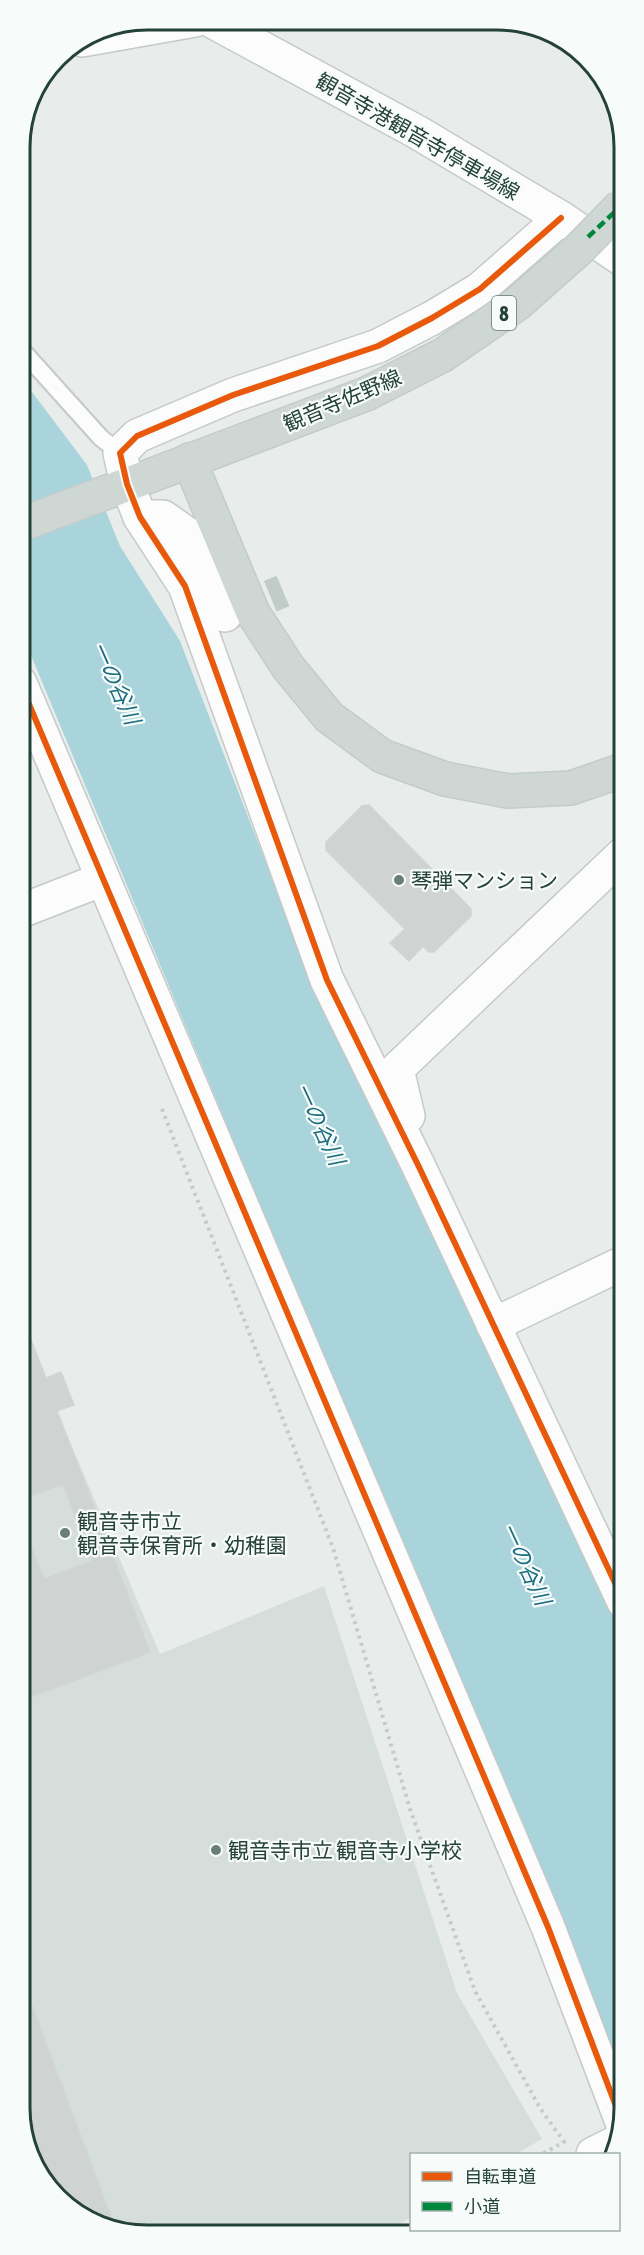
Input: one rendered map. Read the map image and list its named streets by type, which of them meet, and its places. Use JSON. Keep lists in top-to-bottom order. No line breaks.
{"streets":{"main road":["8","観音寺佐野線"],"street":["観音寺港観音寺停車場線"]},"water":["一の谷川"],"places":["琴弾マンション","観音寺市立 観音寺保育所・幼稚園","観音寺市立 観音寺小学校"],"legend":["自転車道","小道"]}
